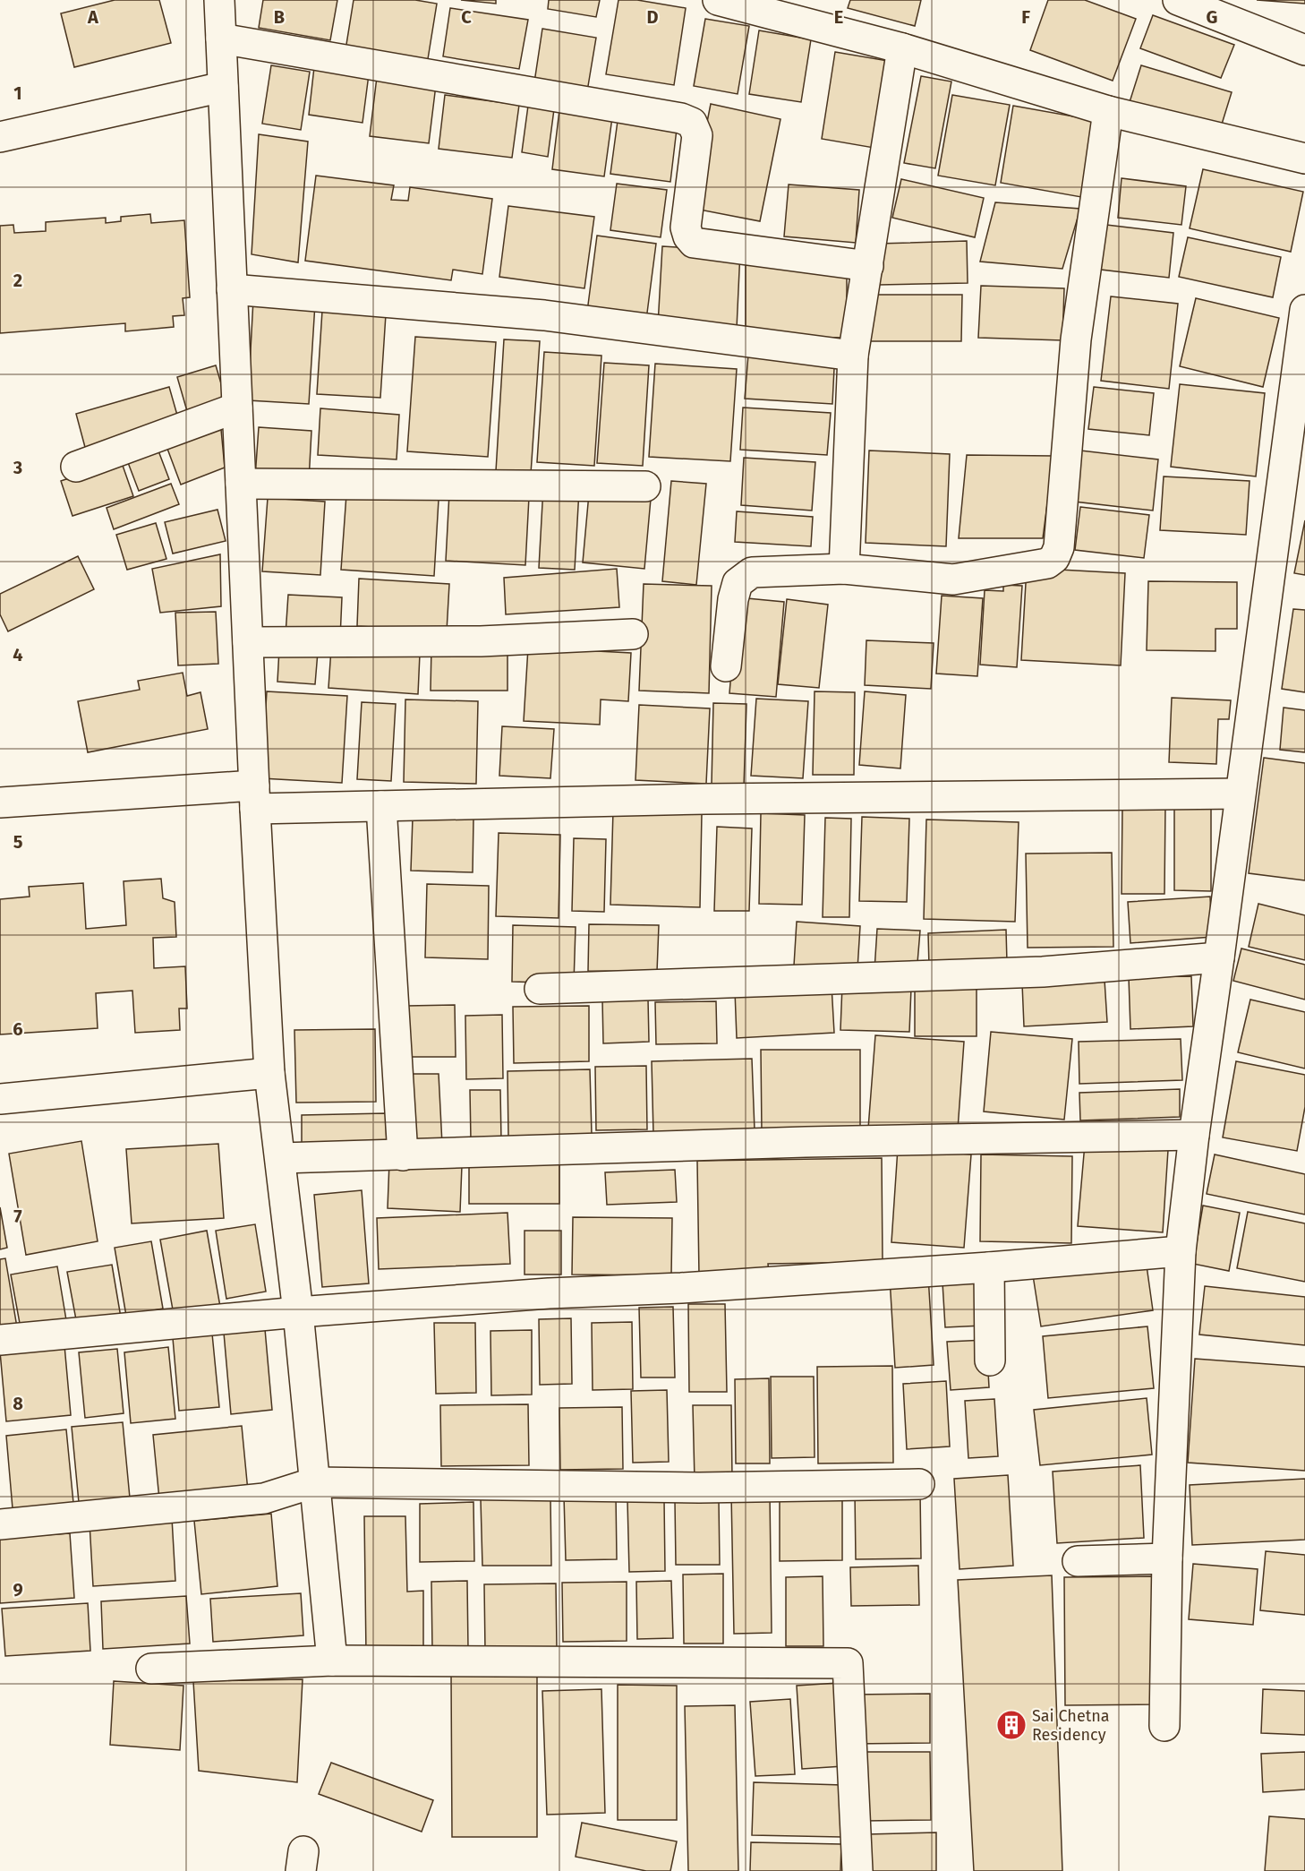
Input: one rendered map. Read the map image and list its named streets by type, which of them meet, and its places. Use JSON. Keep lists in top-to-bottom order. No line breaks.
{"places":{"building":["Sai Chetna Residency"]},"grid":{"columns":["A","B","C","D","E","F","G"],"rows":["1","2","3","4","5","6","7","8","9"]}}
